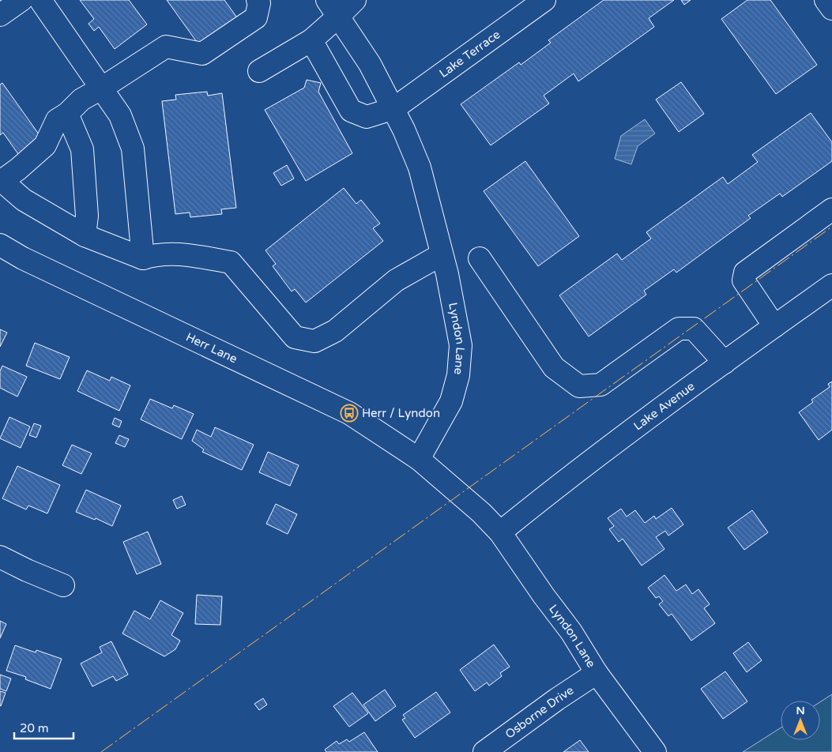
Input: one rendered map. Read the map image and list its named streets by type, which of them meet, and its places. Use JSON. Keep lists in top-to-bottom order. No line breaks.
{"streets":{"street":["Lake Terrace","Lyndon Lane","Herr Lane","Lake Avenue","Osborne Drive"]},"crossings":[["Lake Terrace","Lyndon Lane"],["Lyndon Lane","Herr Lane"],["Lyndon Lane","Lake Avenue"],["Lyndon Lane","Osborne Drive"]],"places":{"bus stop":["Herr / Lyndon"]},"scale_bar":"20 m","north":"top"}
